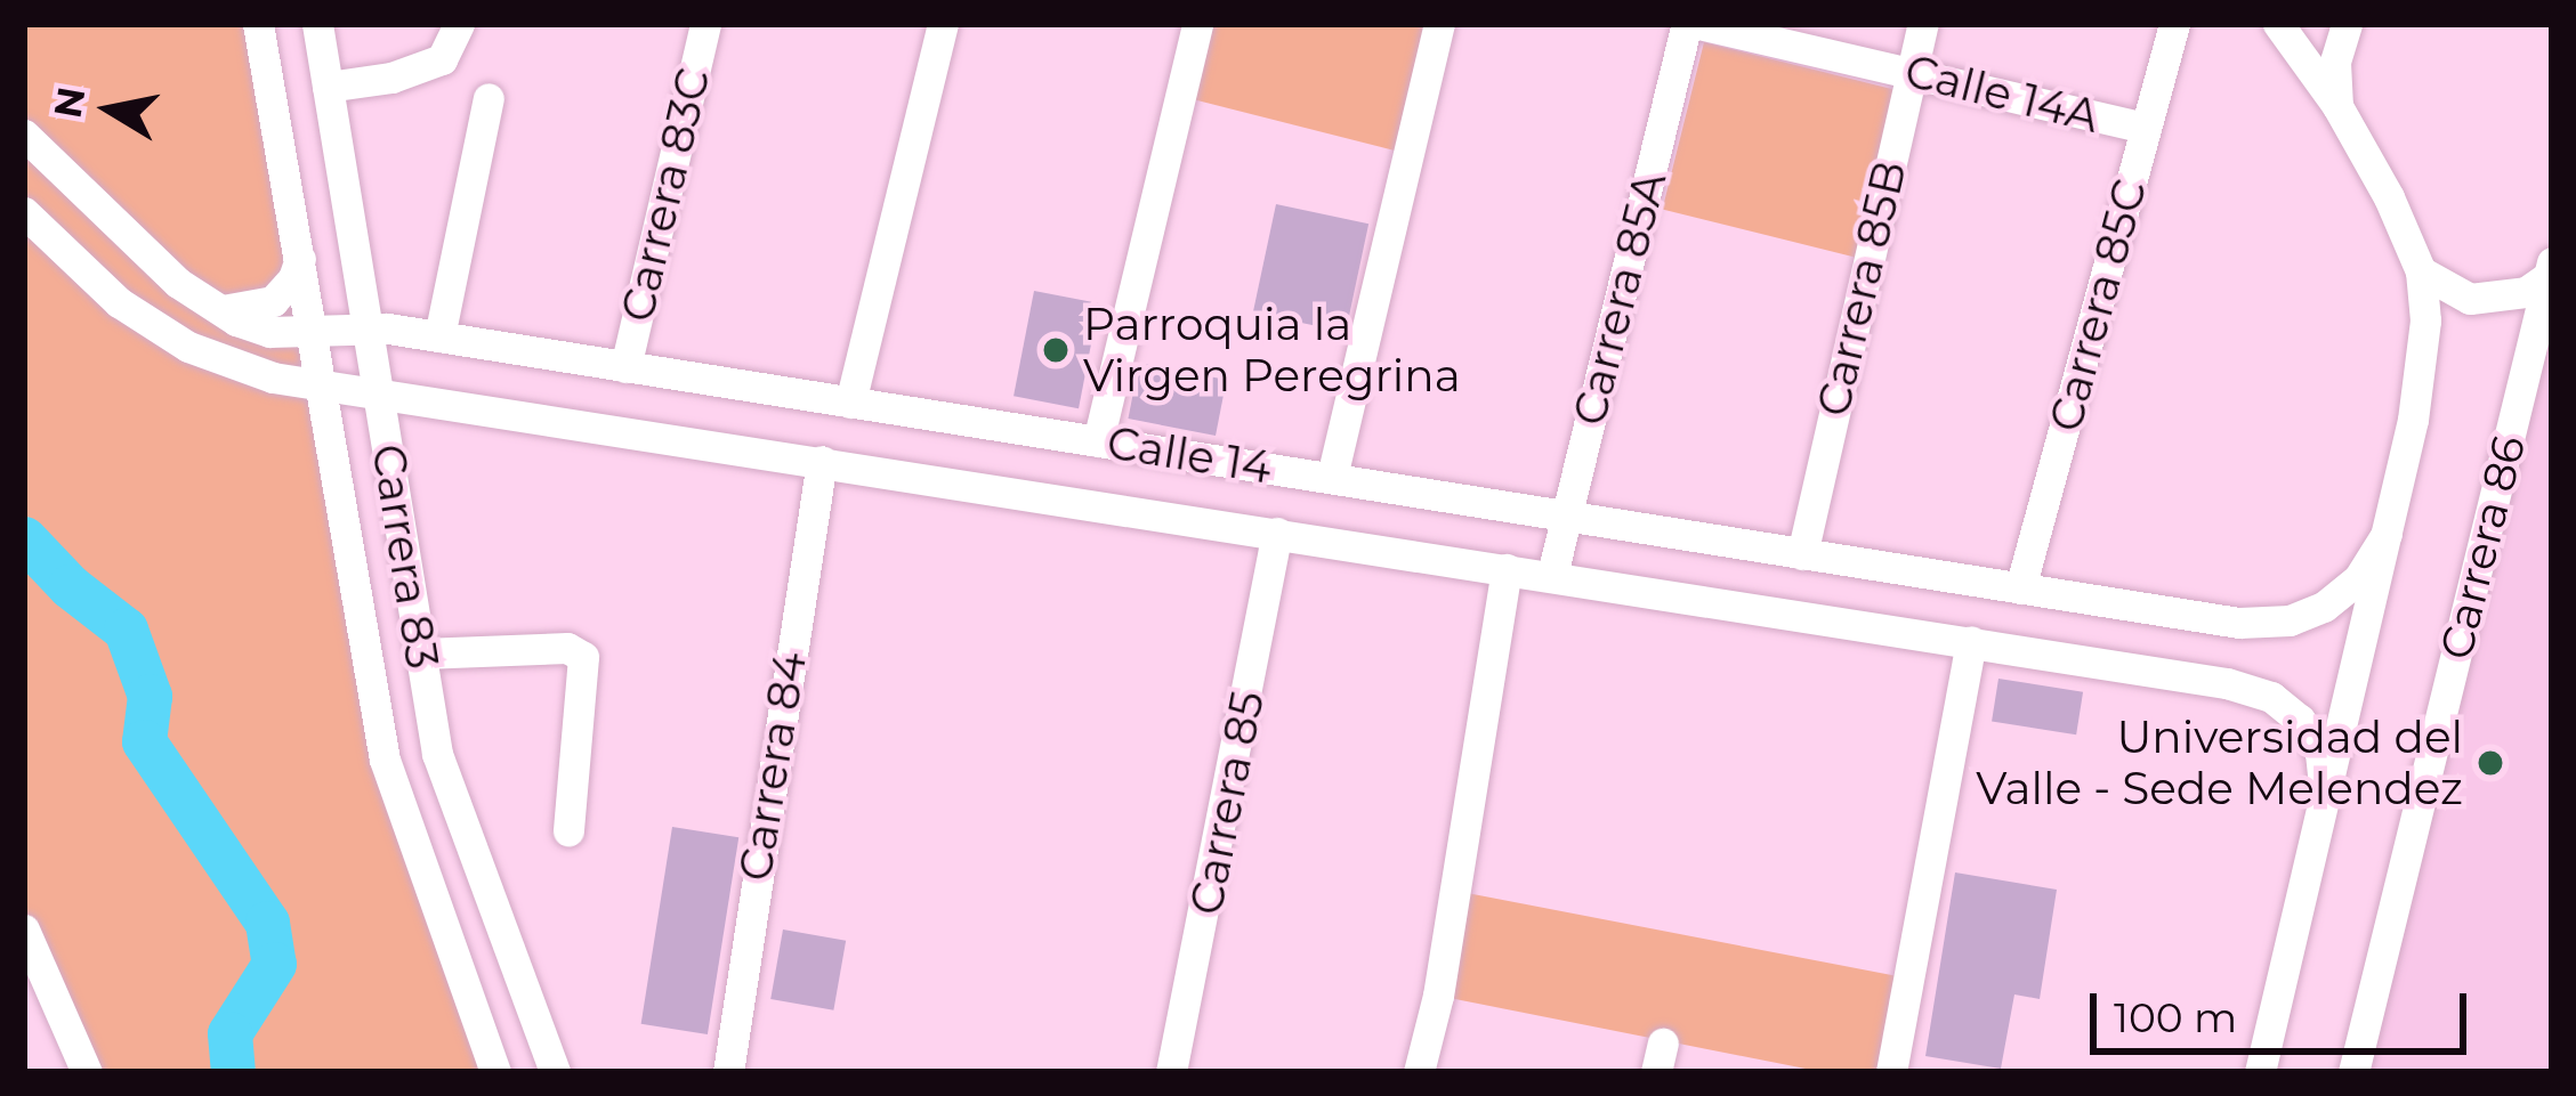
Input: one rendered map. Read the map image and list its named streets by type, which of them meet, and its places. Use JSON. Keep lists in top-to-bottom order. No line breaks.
{"streets":{"street":["Calle 14A","Carrera 83C","Carrera 85B","Carrera 85A","Carrera 85C","Calle 14","Carrera 86","Carrera 83","Carrera 84","Carrera 85"]},"crossings":[["Calle 14A","Carrera 85B"],["Calle 14A","Carrera 85C"],["Carrera 83C","Calle 14"],["Carrera 85B","Calle 14"],["Carrera 85A","Calle 14"],["Carrera 85C","Calle 14"],["Calle 14","Carrera 83"],["Calle 14","Carrera 84"],["Calle 14","Carrera 85"]],"places":["Parroquia la Virgen Peregrina","Universidad del Valle - Sede Melendez"],"scale_bar":"100 m","north":"left"}
